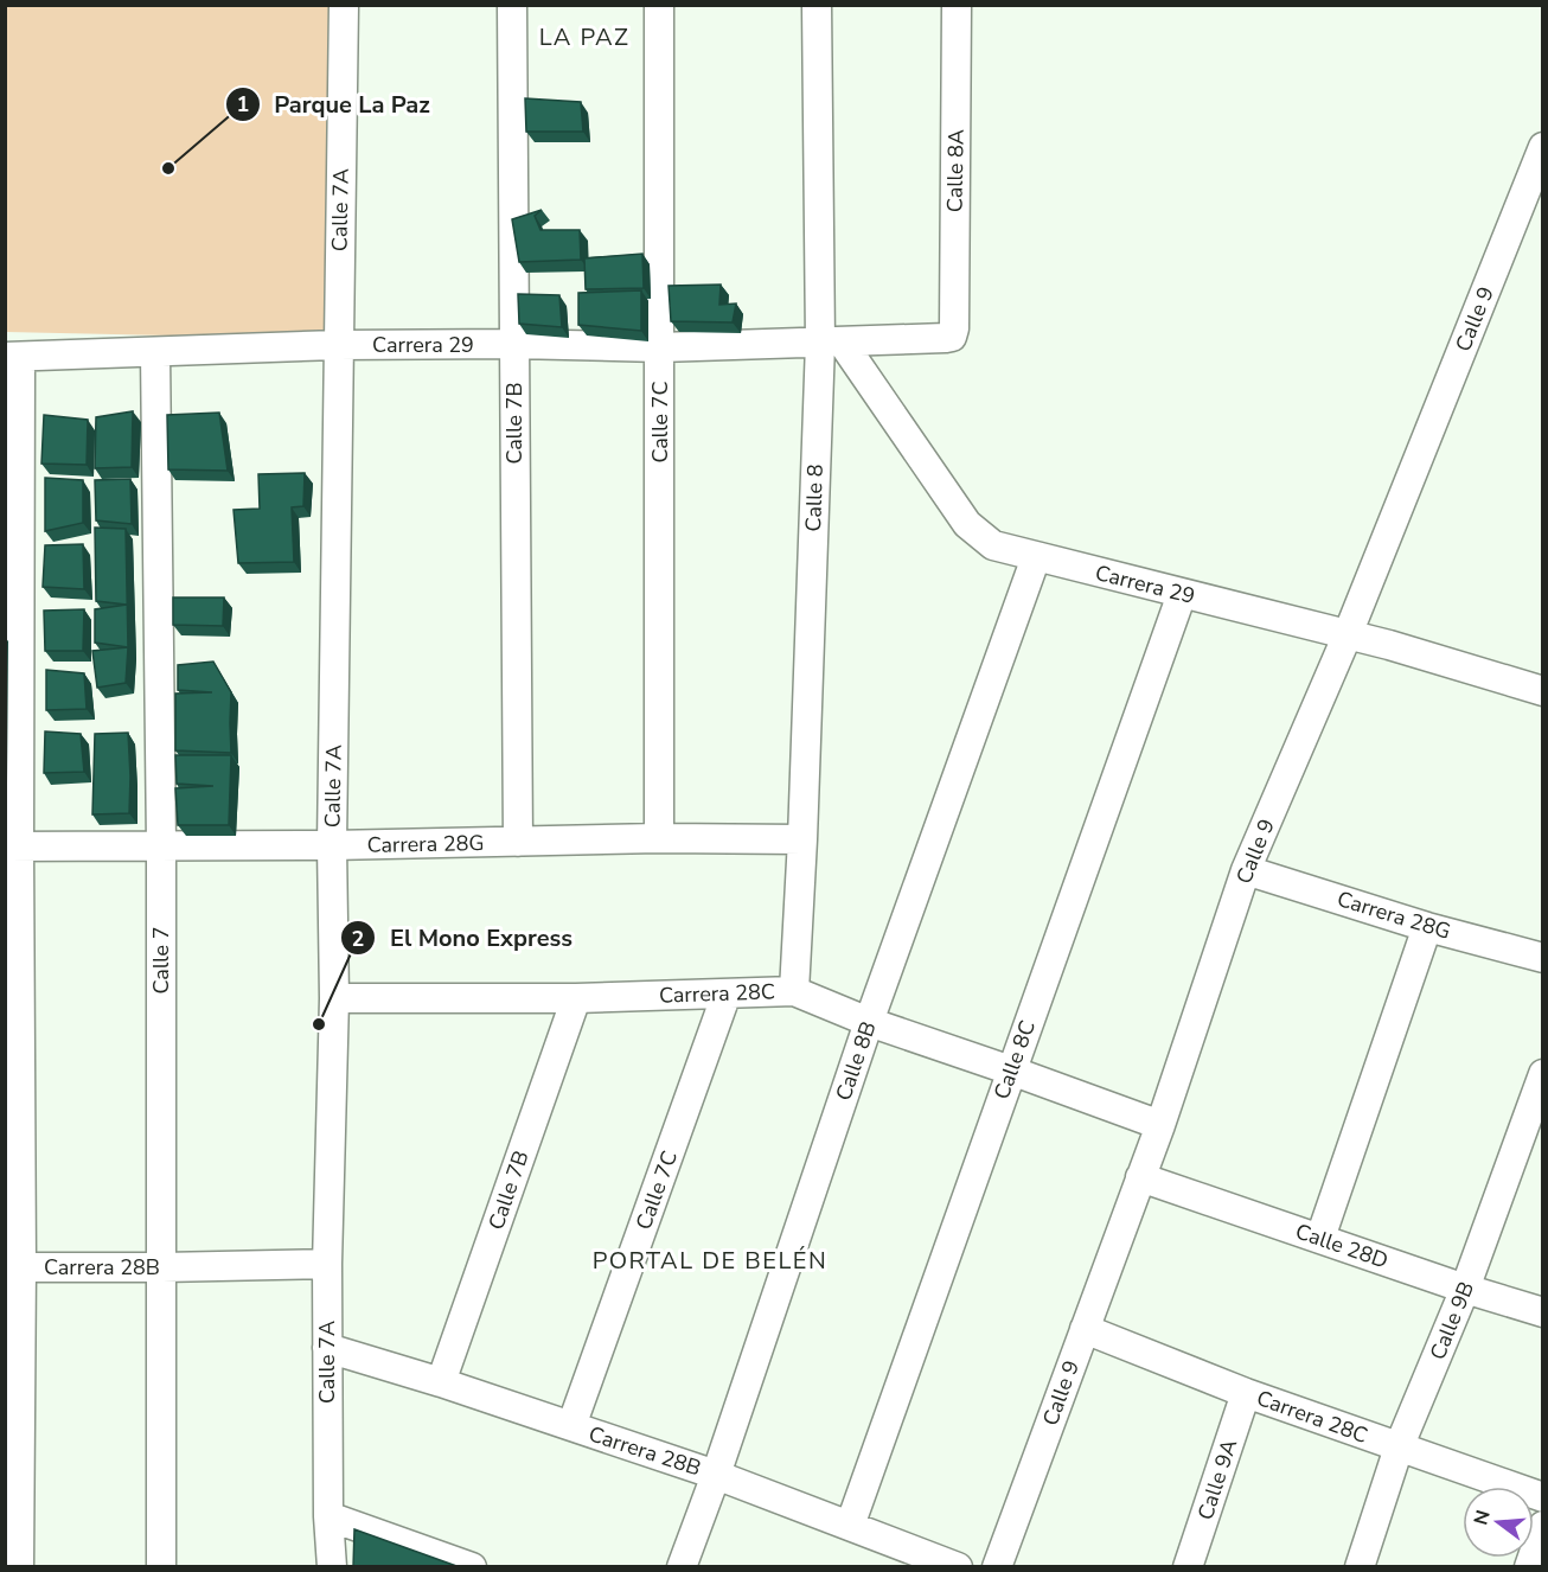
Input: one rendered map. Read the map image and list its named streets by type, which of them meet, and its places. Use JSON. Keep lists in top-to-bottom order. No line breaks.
{"streets":{"street":["Calle 8A","Calle 7A","Calle 9","Carrera 29","Calle 7C","Calle 7B","Calle 8","Carrera 28G","Calle 7","Carrera 28C","Calle 8C","Calle 8B","Calle 28D","Carrera 28B","Calle 9B","Calle 9A"]},"crossings":[["Calle 8A","Carrera 29"],["Calle 7A","Carrera 29"],["Calle 7A","Carrera 28G"],["Calle 7A","Carrera 28C"],["Calle 7A","Carrera 28B"],["Calle 9","Carrera 29"],["Calle 9","Carrera 28G"],["Calle 9","Carrera 28C"],["Calle 9","Calle 28D"],["Carrera 29","Calle 7C"],["Carrera 29","Calle 7B"],["Carrera 29","Calle 8"],["Carrera 29","Calle 7"],["Carrera 29","Calle 8C"],["Carrera 29","Calle 8B"],["Calle 7C","Carrera 28G"],["Calle 7C","Carrera 28C"],["Calle 7C","Carrera 28B"],["Calle 7B","Carrera 28G"],["Calle 7B","Carrera 28C"],["Calle 7B","Carrera 28B"],["Calle 8","Carrera 28G"],["Calle 8","Carrera 28C"],["Carrera 28G","Calle 7"],["Calle 7","Carrera 28B"],["Carrera 28C","Calle 8C"],["Carrera 28C","Calle 8B"],["Carrera 28C","Calle 9B"],["Carrera 28C","Calle 9A"],["Calle 8C","Carrera 28B"],["Calle 8B","Carrera 28B"],["Calle 28D","Calle 9B"]],"districts":["LA PAZ","PORTAL DE BELÉN"],"places":["Parque La Paz","El Mono Express"],"north":"left"}
